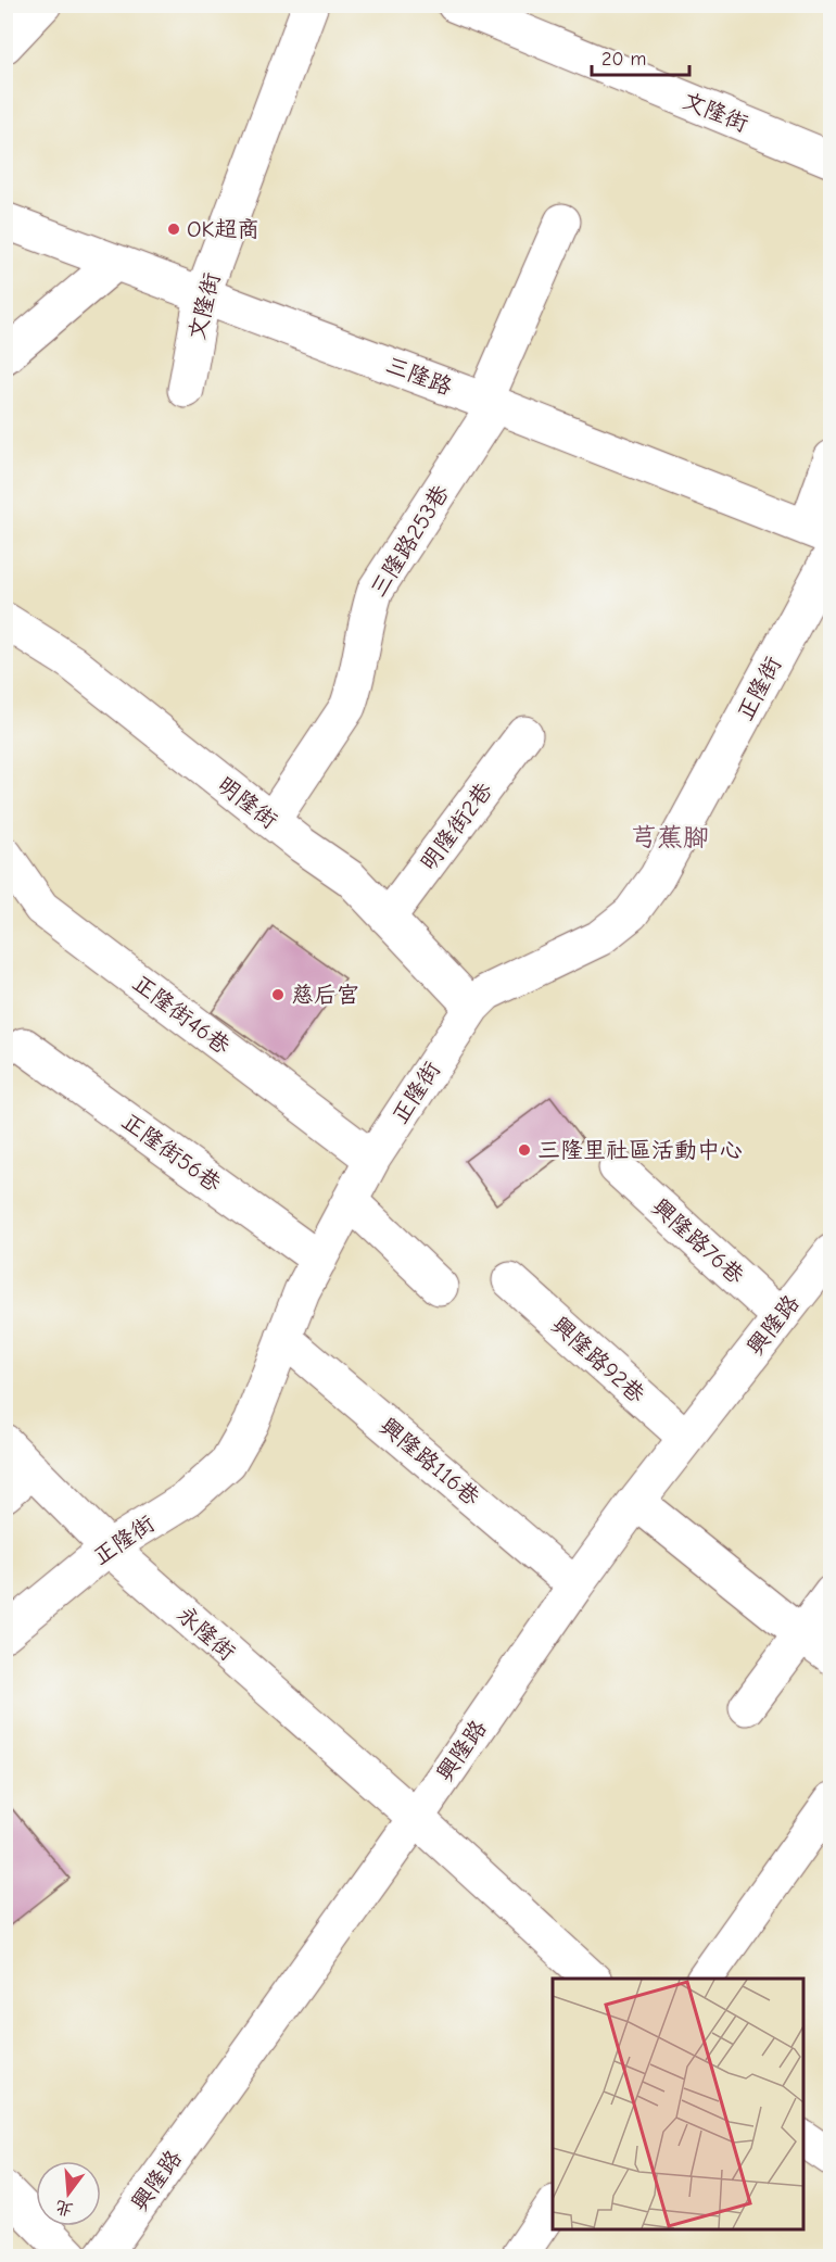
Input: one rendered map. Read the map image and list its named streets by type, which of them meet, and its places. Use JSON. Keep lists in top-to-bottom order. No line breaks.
{"streets":{"street":["文隆街","三隆路","三隆路253巷","正隆街","明隆街","明隆街2巷","正隆街46巷","正隆街56巷","興隆路76巷","興隆路","興隆路92巷","興隆路116巷","永隆街"]},"crossings":[["文隆街","三隆路"],["三隆路","三隆路253巷"],["三隆路253巷","明隆街"],["正隆街","明隆街"],["正隆街","正隆街46巷"],["正隆街","正隆街56巷"],["正隆街","興隆路116巷"],["正隆街","永隆街"],["明隆街","明隆街2巷"],["興隆路76巷","興隆路"],["興隆路","興隆路92巷"],["興隆路","興隆路116巷"],["興隆路","永隆街"]],"districts":["芎蕉腳"],"places":["OK超商","慈后宮","三隆里社區活動中心"],"scale_bar":"20 m","north":"bottom"}
